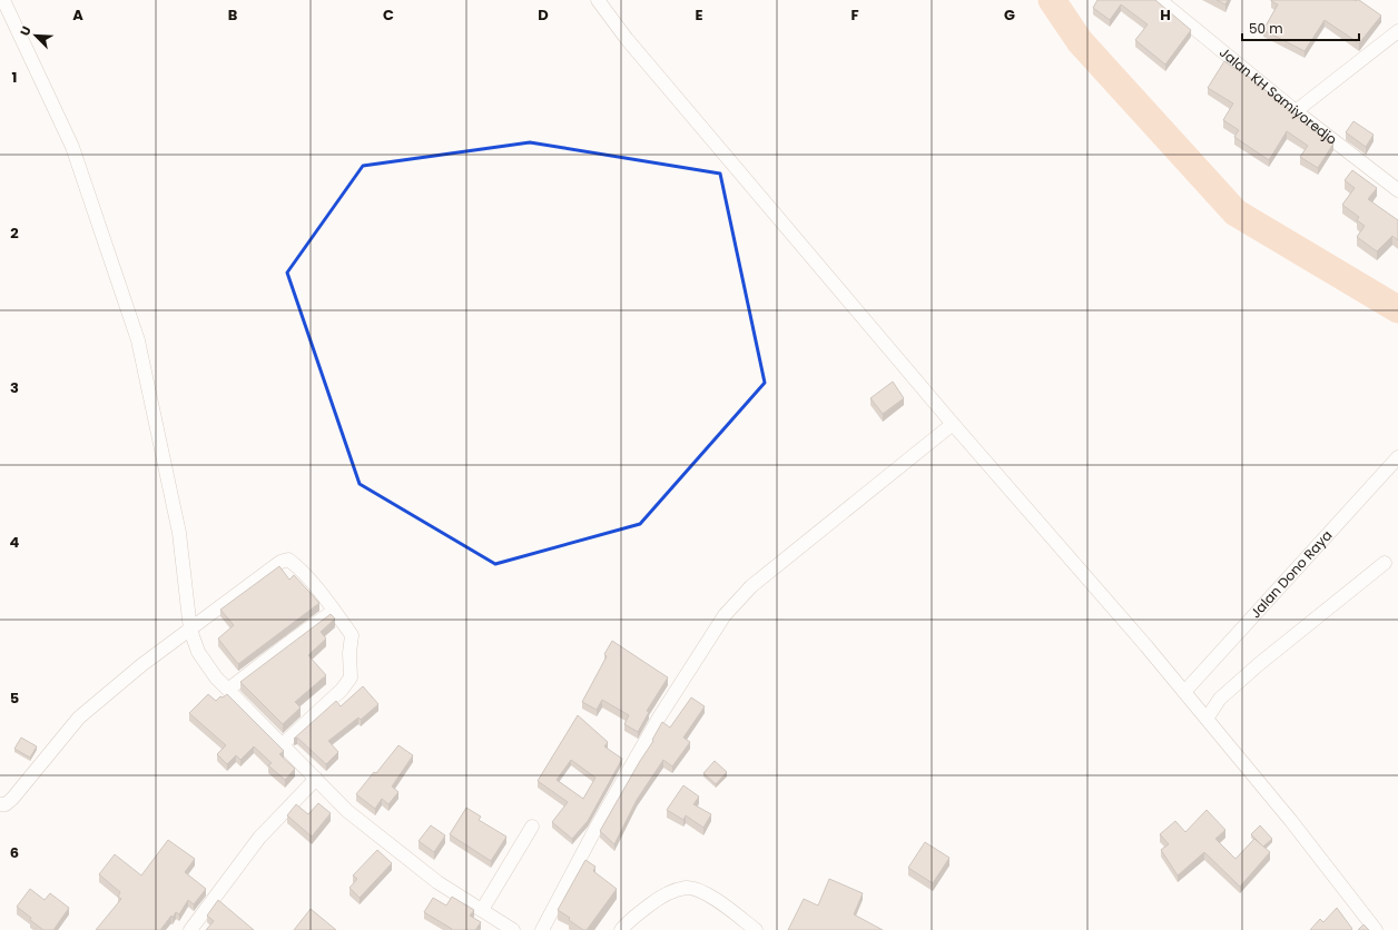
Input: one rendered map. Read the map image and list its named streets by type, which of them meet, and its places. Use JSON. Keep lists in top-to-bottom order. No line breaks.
{"streets":{"street":["Jalan KH Samiyoredjo","Jalan Dono Raya"]},"scale_bar":"50 m","north":"top left","grid":{"columns":["A","B","C","D","E","F","G","H"],"rows":["1","2","3","4","5","6"]}}
